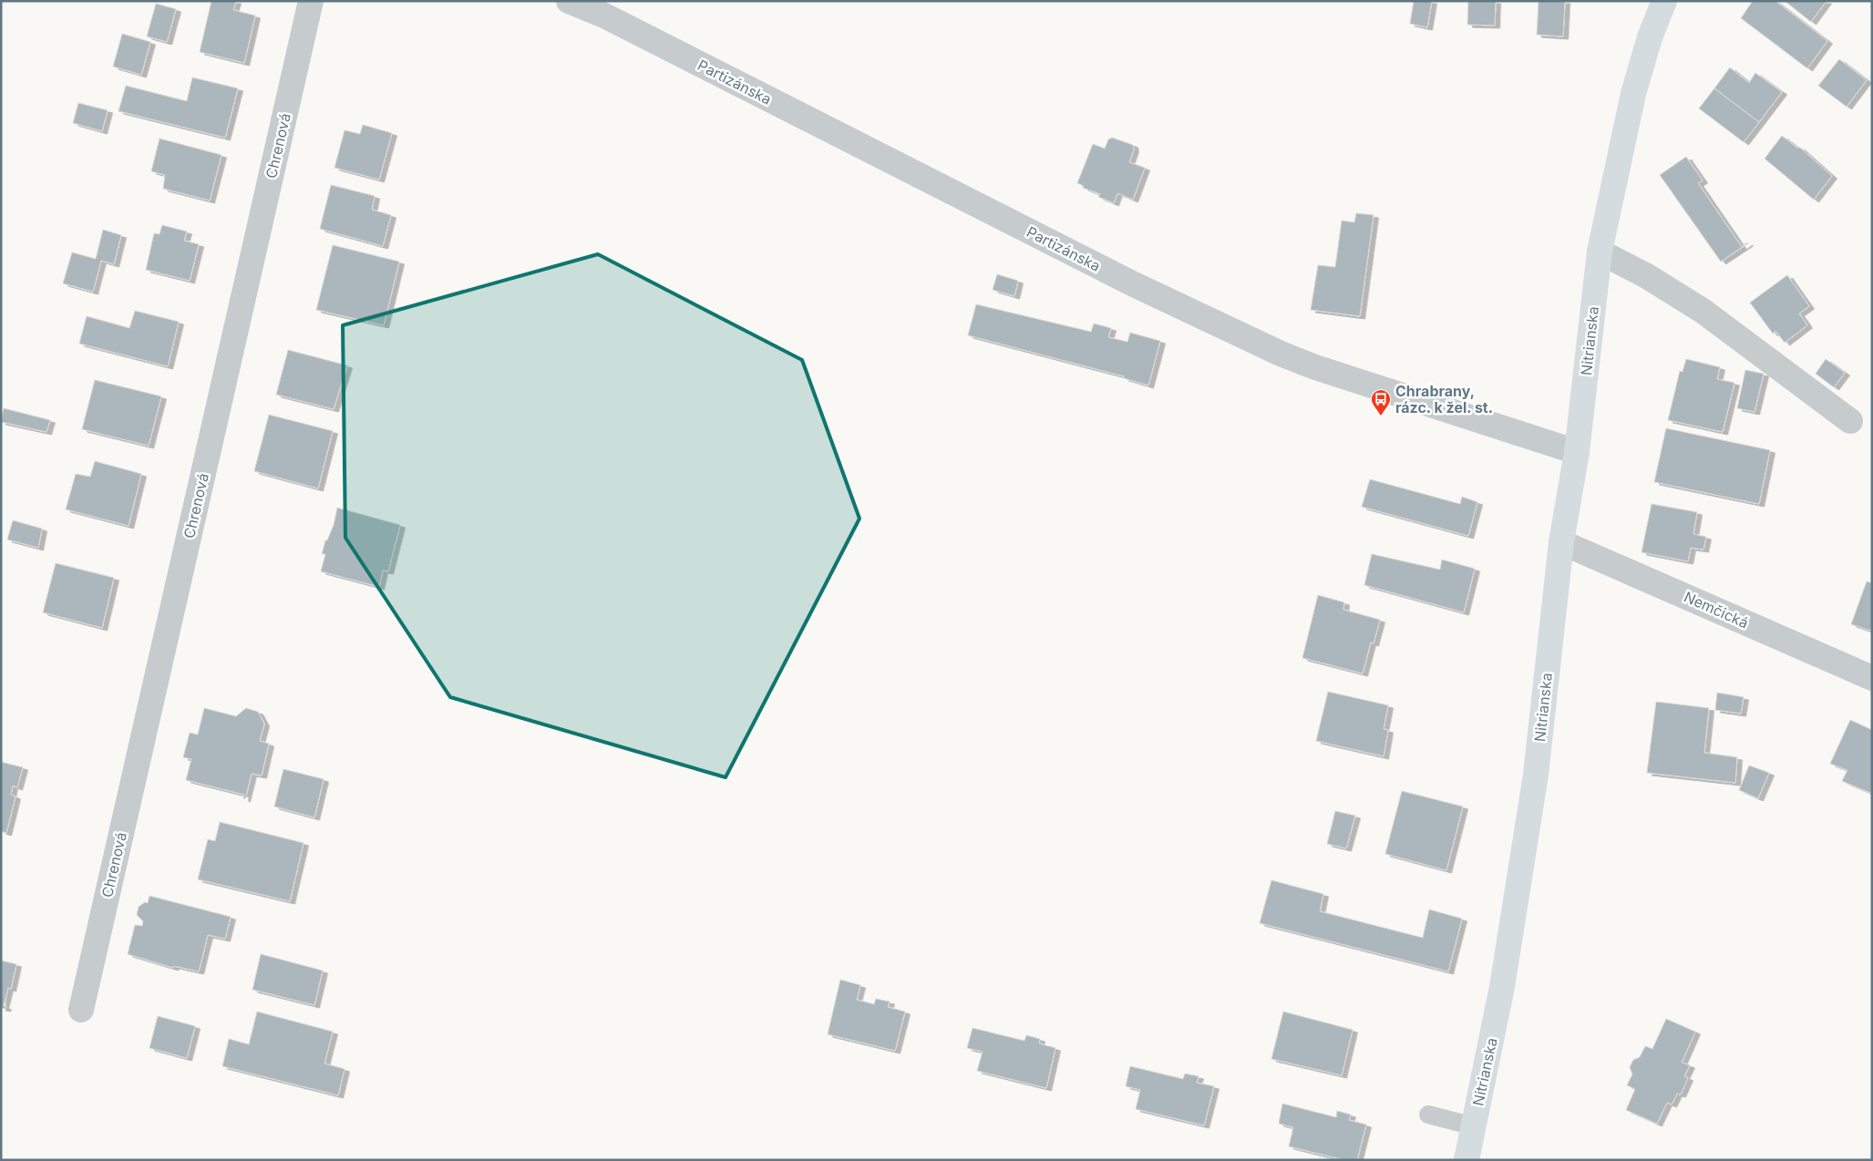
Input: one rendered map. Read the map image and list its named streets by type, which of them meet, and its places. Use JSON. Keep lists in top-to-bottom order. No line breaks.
{"streets":{"main road":["Nitrianska"],"street":["Partizánska","Chrenová","Nemčická"]},"crossings":[["Partizánska","Nitrianska"],["Nitrianska","Nemčická"]],"places":{"bus stop":["Chrabrany, rázc. k žel. st."]}}
